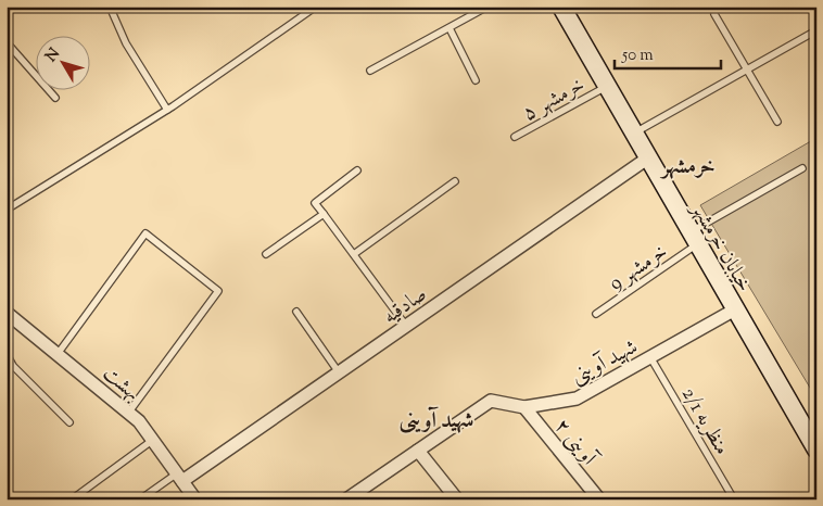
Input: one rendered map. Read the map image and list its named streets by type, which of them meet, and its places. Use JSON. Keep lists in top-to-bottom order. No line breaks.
{"streets":{"street":["خیابان خرمشهر","صادقیه","شهید آوینی","بهشت","آوینی ۲"],"lane":["خرمشهر ۵","خرمشهر 9","منظریه 2/1"]},"crossings":[["خرمشهر ۵","خیابان خرمشهر"],["خیابان خرمشهر","خرمشهر 9"],["خیابان خرمشهر","صادقیه"],["خیابان خرمشهر","شهید آوینی"],["صادقیه","بهشت"],["شهید آوینی","منظریه 2/1"],["شهید آوینی","آوینی ۲"]],"districts":["خرمشهر","شهید آوینی"],"scale_bar":"50 m","north":"top left"}
